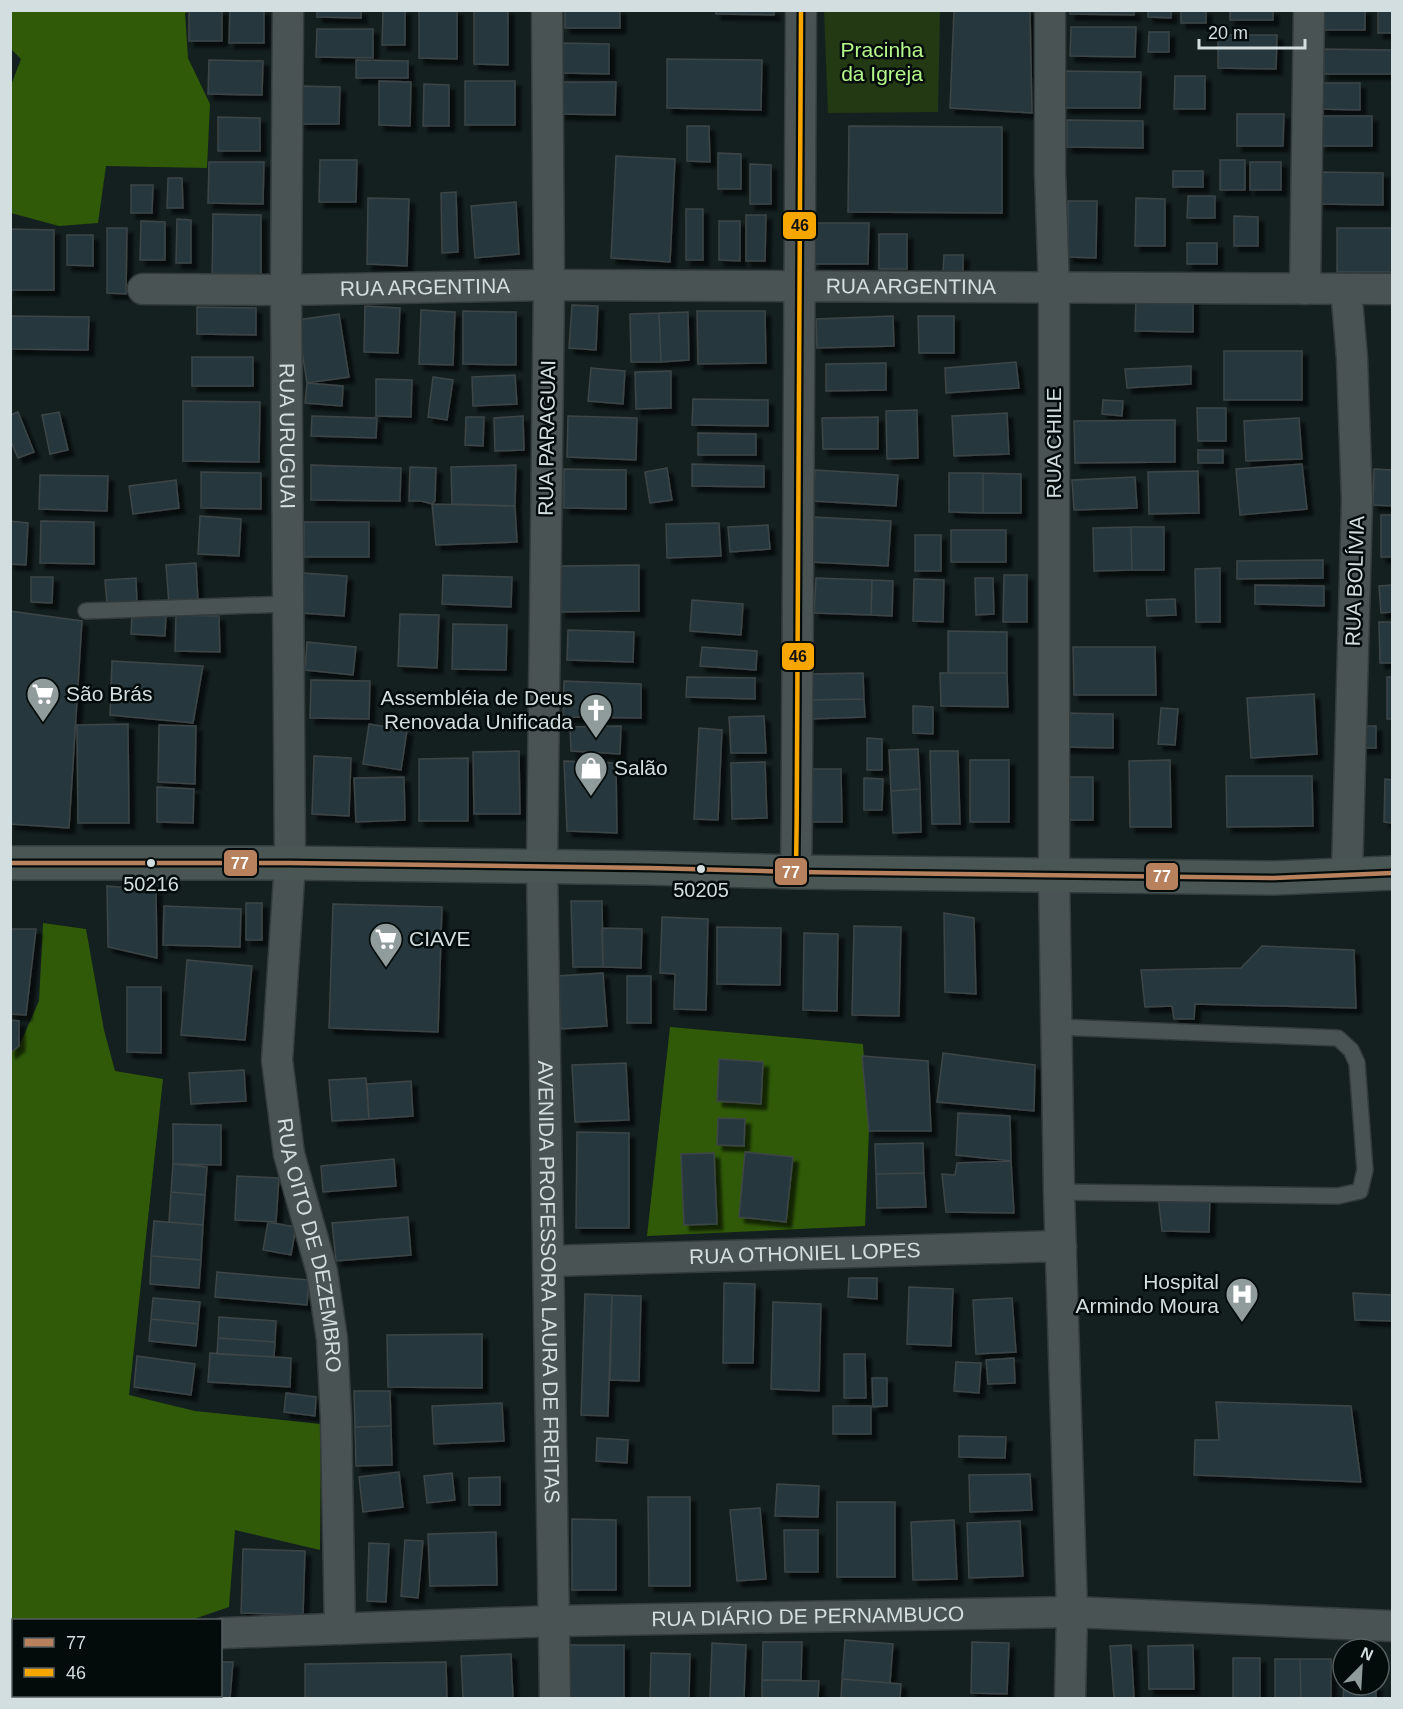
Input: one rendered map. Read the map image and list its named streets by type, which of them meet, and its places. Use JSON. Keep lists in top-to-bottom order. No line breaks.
{"streets":{"street":["RUA ARGENTINA","RUA URUGUAI","RUA PARAGUAI","RUA CHILE","RUA BOLÍVIA","RUA OITO DE DEZEMBRO","RUA OTHONIEL LOPES","AVENIDA PROFESSORA LAURA DE FREITAS","RUA DIÁRIO DE PERNAMBUCO"]},"crossings":[["RUA ARGENTINA","RUA URUGUAI"],["RUA ARGENTINA","RUA PARAGUAI"],["RUA ARGENTINA","RUA CHILE"],["RUA ARGENTINA","RUA BOLÍVIA"],["RUA URUGUAI","RUA OITO DE DEZEMBRO"],["RUA PARAGUAI","AVENIDA PROFESSORA LAURA DE FREITAS"],["RUA CHILE","RUA OTHONIEL LOPES"],["RUA CHILE","RUA DIÁRIO DE PERNAMBUCO"],["RUA OITO DE DEZEMBRO","RUA DIÁRIO DE PERNAMBUCO"],["RUA OTHONIEL LOPES","AVENIDA PROFESSORA LAURA DE FREITAS"],["AVENIDA PROFESSORA LAURA DE FREITAS","RUA DIÁRIO DE PERNAMBUCO"]],"parks":["Pracinha da Igreja"],"places":{"supermarket":["São Brás","CIAVE"],"church":["Assembléia de Deus Renovada Unificada"],"shop":["Salão"],"other":["50216","50205"],"hospital":["Hospital Armindo Moura"]},"lines":["transit line 46","transit line 77"],"legend":["77","46"],"scale_bar":"20 m","north":"top right"}
